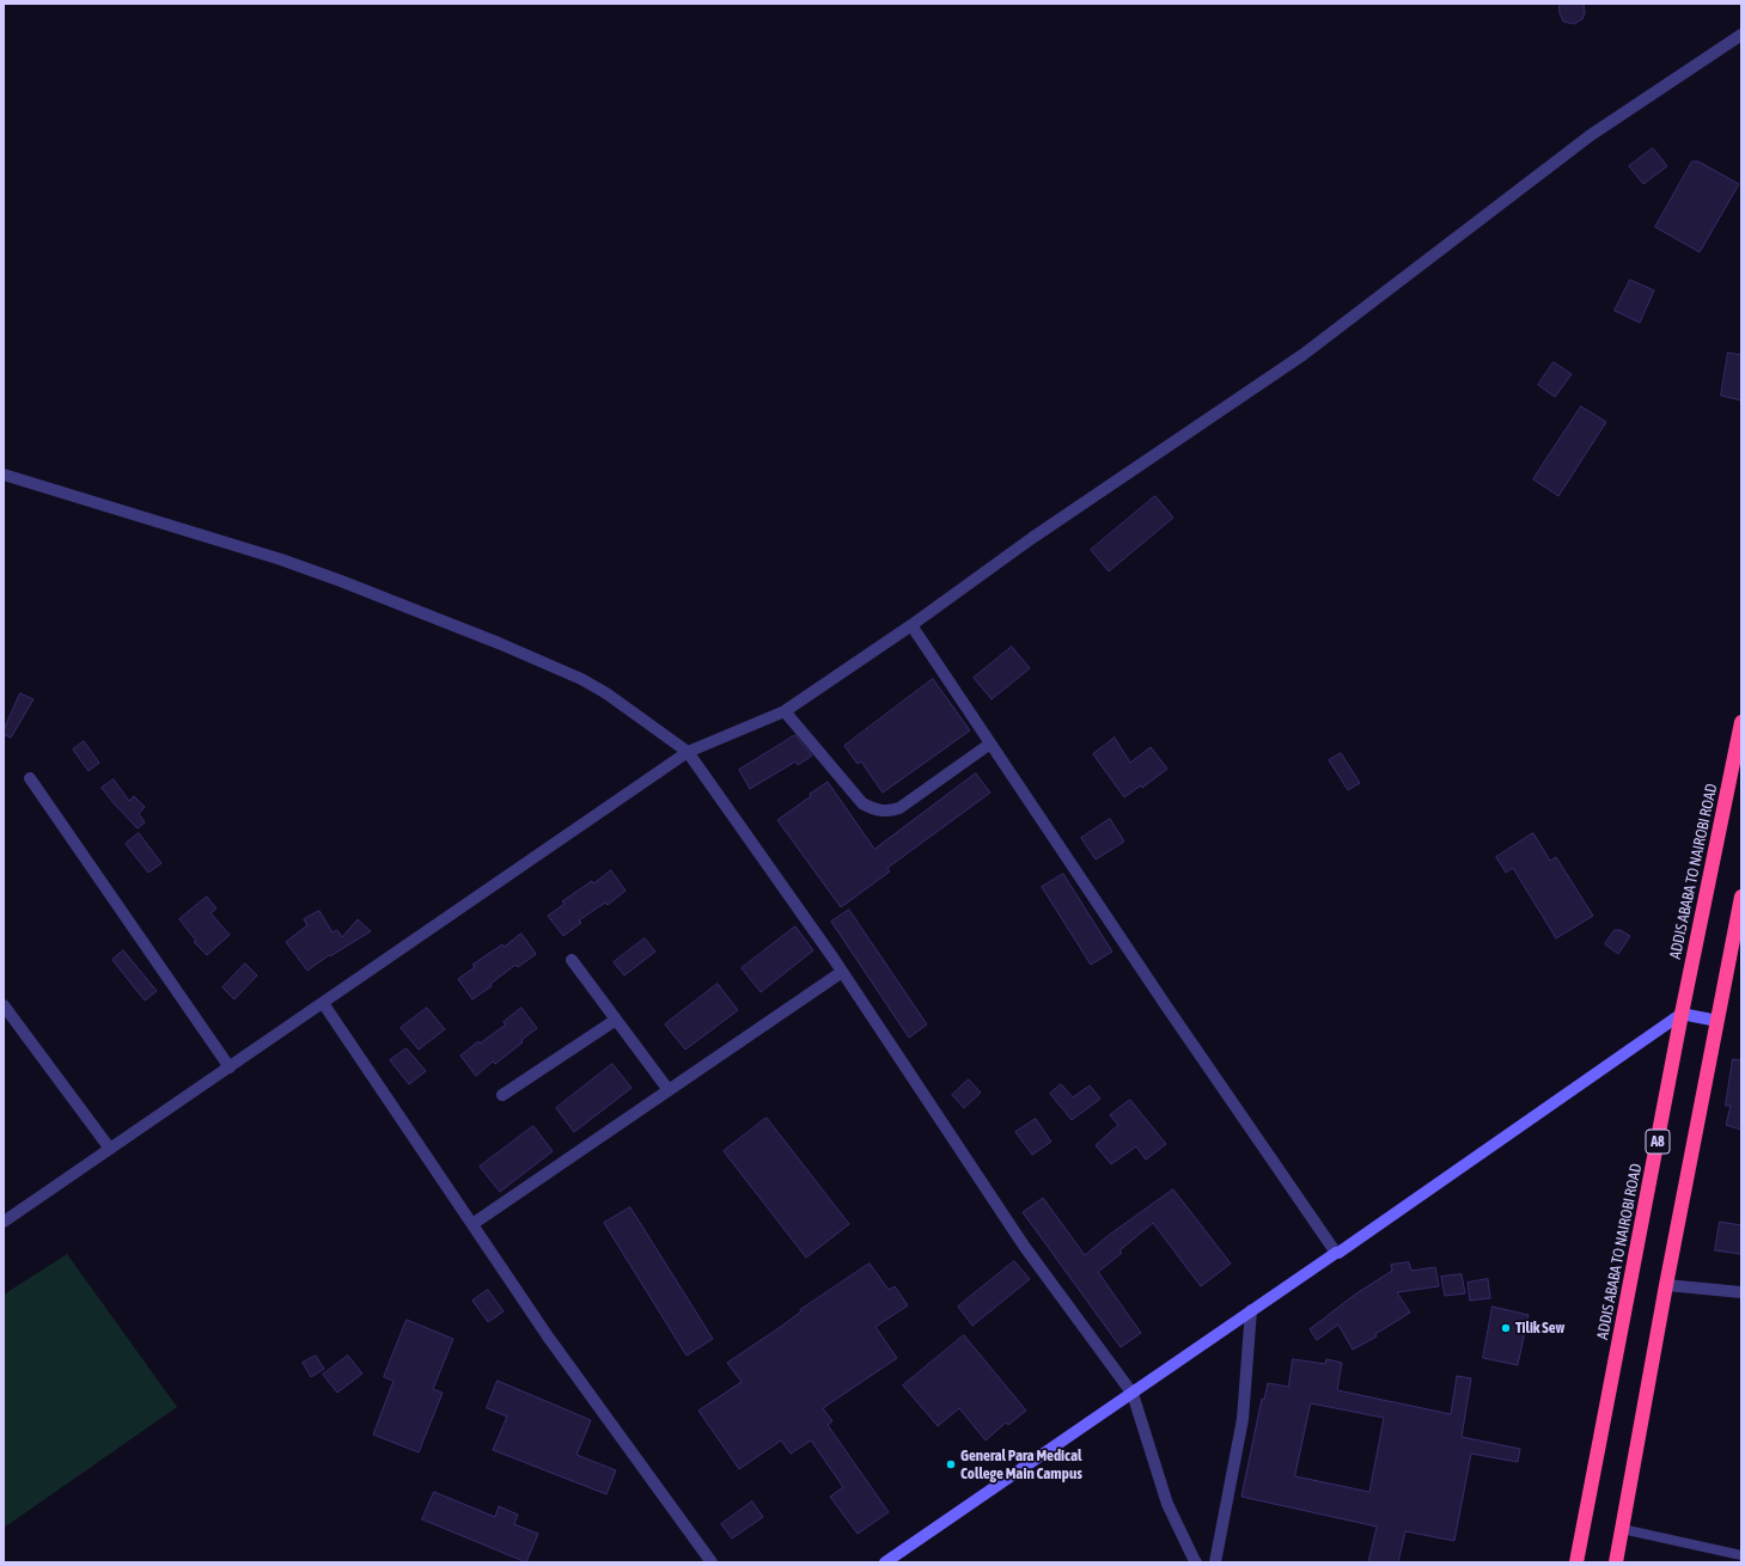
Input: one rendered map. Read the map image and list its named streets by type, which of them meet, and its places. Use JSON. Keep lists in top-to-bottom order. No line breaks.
{"streets":{"highway":["ADDIS ABABA TO NAIROBI ROAD","A8"]},"places":["Tilik Sew","General Para Medical College Main Campus"]}
